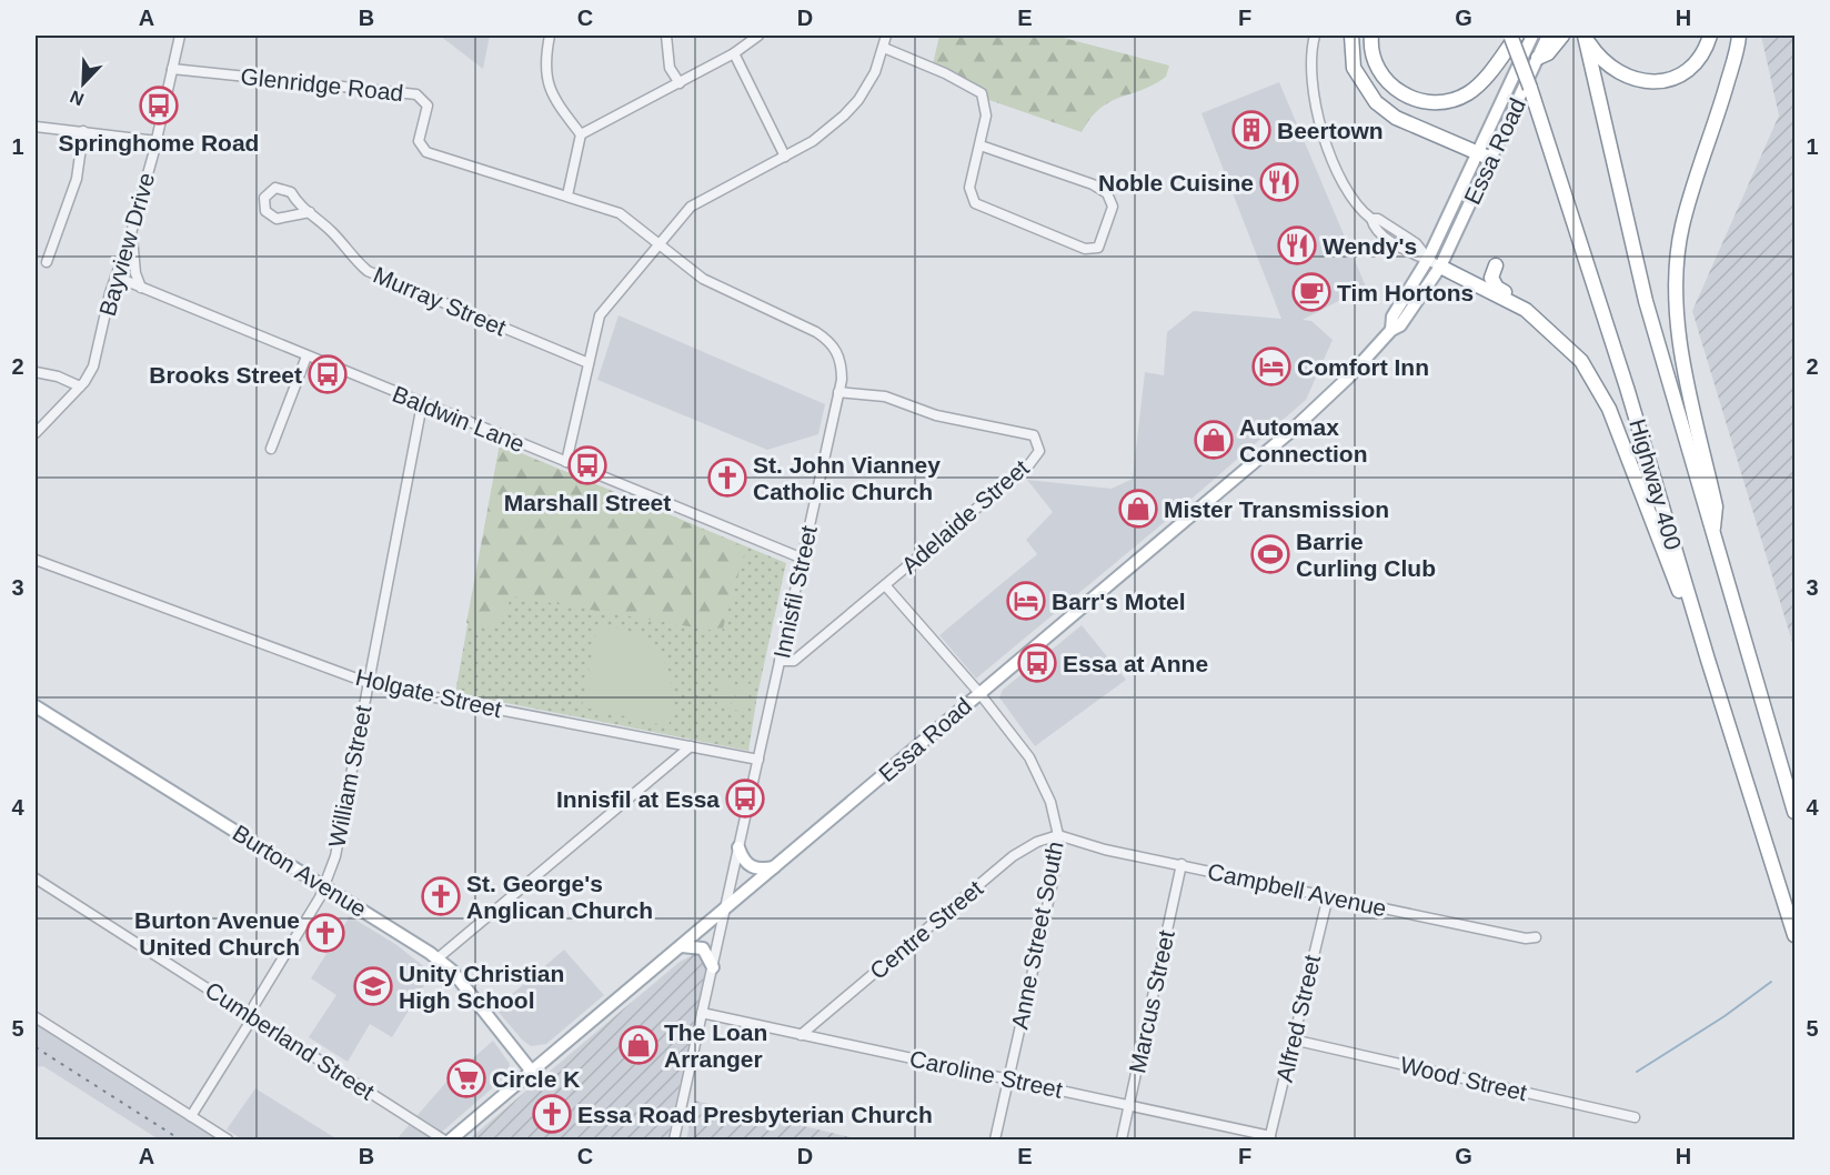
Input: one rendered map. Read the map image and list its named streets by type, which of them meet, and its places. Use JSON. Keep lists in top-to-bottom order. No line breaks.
{"streets":{"highway":["Highway 400"],"main road":["Essa Road","Burton Avenue"],"street":["Glenridge Road","Bayview Drive","Murray Street","Baldwin Lane","Adelaide Street","Innisfil Street","Holgate Street","William Street","Campbell Avenue","Centre Street","Anne Street South","Marcus Street","Alfred Street","Cumberland Street","Caroline Street","Wood Street"]},"crossings":[["Glenridge Road","Bayview Drive"],["Glenridge Road","Innisfil Street"],["Essa Road","Innisfil Street"],["Essa Road","Burton Avenue"],["Essa Road","Anne Street South"],["Bayview Drive","Baldwin Lane"],["Baldwin Lane","Innisfil Street"],["Baldwin Lane","William Street"],["Adelaide Street","Innisfil Street"],["Adelaide Street","Anne Street South"],["Innisfil Street","Holgate Street"],["Innisfil Street","Caroline Street"],["Holgate Street","William Street"],["William Street","Burton Avenue"],["William Street","Cumberland Street"],["Campbell Avenue","Centre Street"],["Campbell Avenue","Anne Street South"],["Campbell Avenue","Marcus Street"],["Campbell Avenue","Alfred Street"],["Centre Street","Anne Street South"],["Centre Street","Caroline Street"],["Anne Street South","Caroline Street"],["Marcus Street","Caroline Street"],["Alfred Street","Caroline Street"],["Alfred Street","Wood Street"]],"places":{"bus stop":["Springhome Road","Brooks Street","Marshall Street","Essa at Anne","Innisfil at Essa"],"building":["Beertown"],"restaurant":["Noble Cuisine","Wendy's"],"cafe":["Tim Hortons"],"hotel":["Comfort Inn","Barr's Motel"],"shop":["Automax Connection","Mister Transmission","The Loan Arranger"],"church":["St. John Vianney Catholic Church","St. George's Anglican Church","Burton Avenue United Church","Essa Road Presbyterian Church"],"sports":["Barrie Curling Club"],"school or university":["Unity Christian High School"],"supermarket":["Circle K"]},"north":"bottom left","grid":{"columns":["A","B","C","D","E","F","G","H"],"rows":["1","2","3","4","5"]}}
